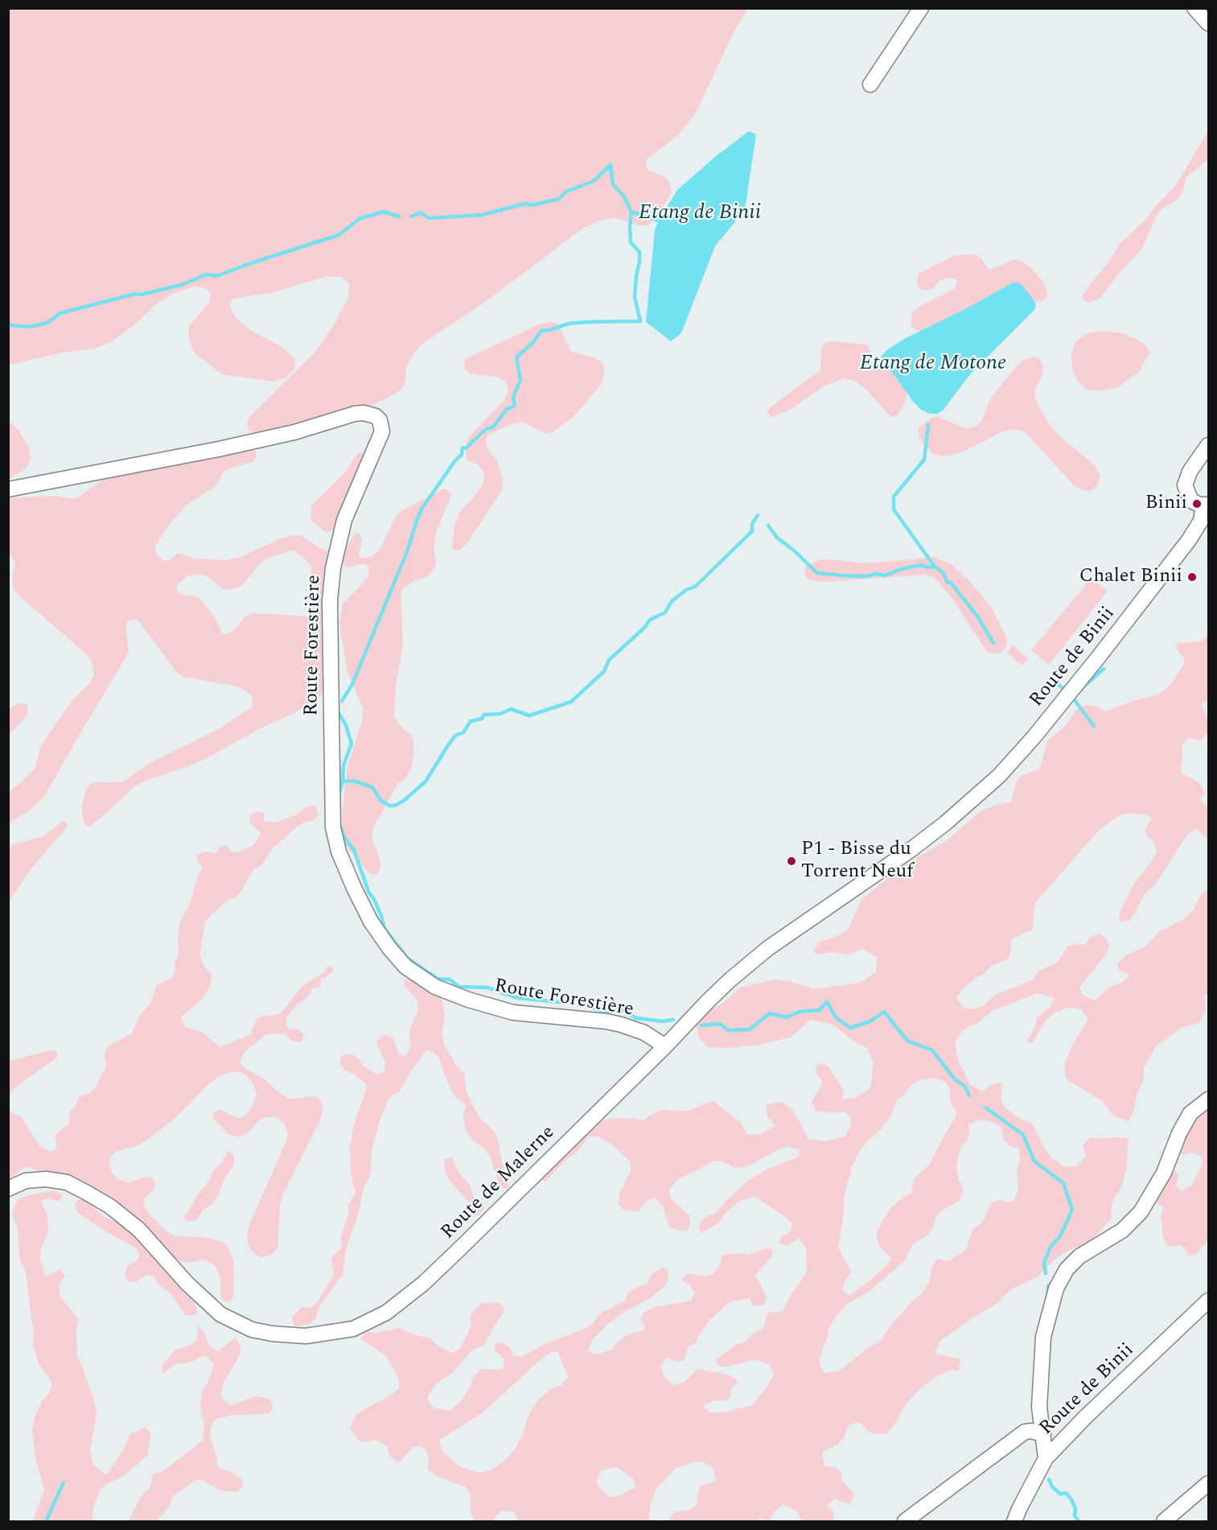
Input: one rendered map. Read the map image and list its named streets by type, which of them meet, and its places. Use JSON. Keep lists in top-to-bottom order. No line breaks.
{"streets":{"street":["Route Forestière","Route de Binii","Route de Malerne"]},"crossings":[["Route Forestière","Route de Malerne"],["Route de Binii","Route de Malerne"]],"water":["Etang de Binii","Etang de Motone"],"places":["Binii","Chalet Binii","P1 - Bisse du Torrent Neuf"]}
